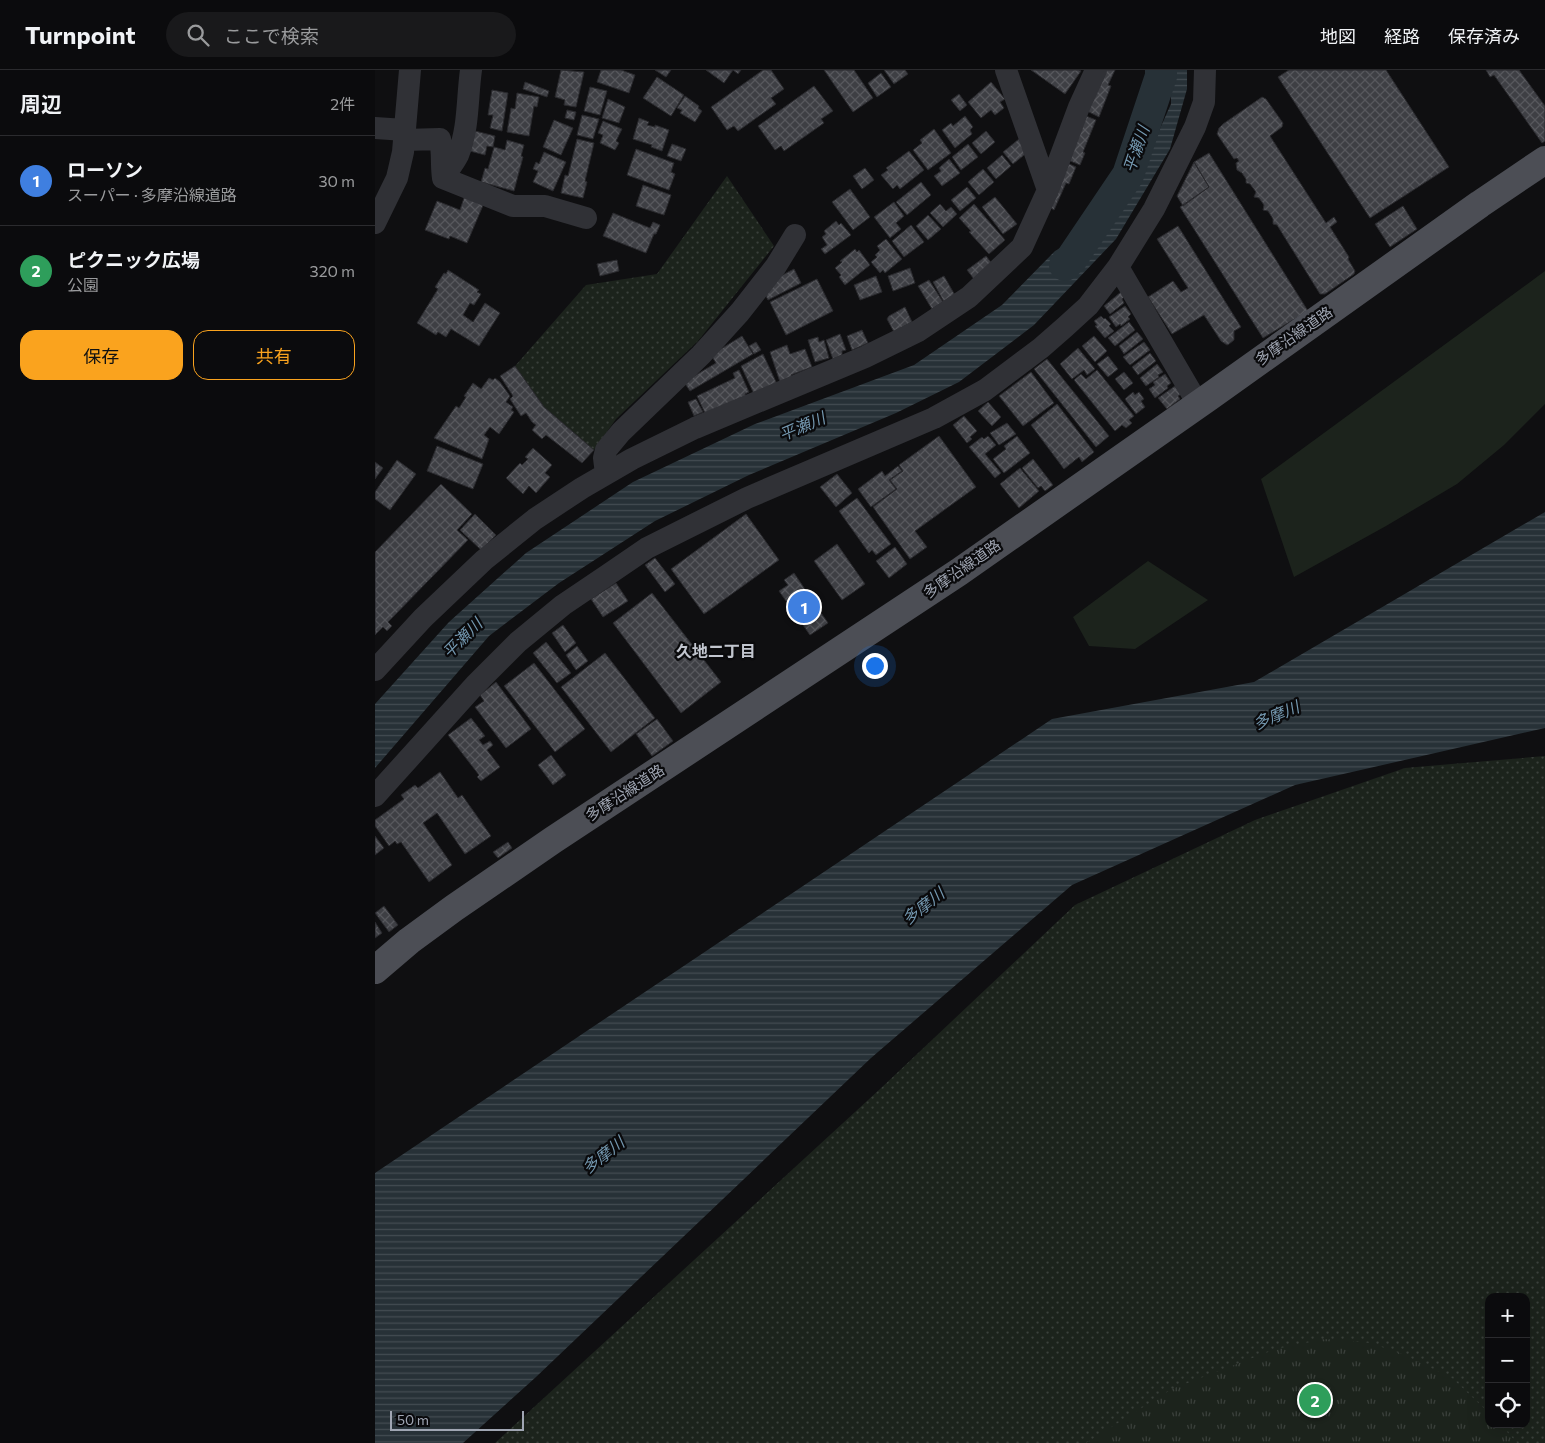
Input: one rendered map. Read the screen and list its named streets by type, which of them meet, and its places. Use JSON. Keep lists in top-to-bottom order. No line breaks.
{"streets":{"main road":["多摩沿線道路"]},"districts":["久地二丁目"],"water":["平瀬川","多摩川"],"scale_bar":"50 m","page":{"header":"Turnpoint","search":"ここで検索","nav":["地図","経路","保存済み"],"heading":["周辺","2件"],"list":[{"mark":"1","name":"ローソン","note":"スーパー · 多摩沿線道路","value":"30 m"},{"mark":"2","name":"ピクニック広場","note":"公園","value":"320 m"}],"buttons":["保存","共有"],"pins":["1","2"],"map_buttons":["+","−"],"scale":"50 m"}}
